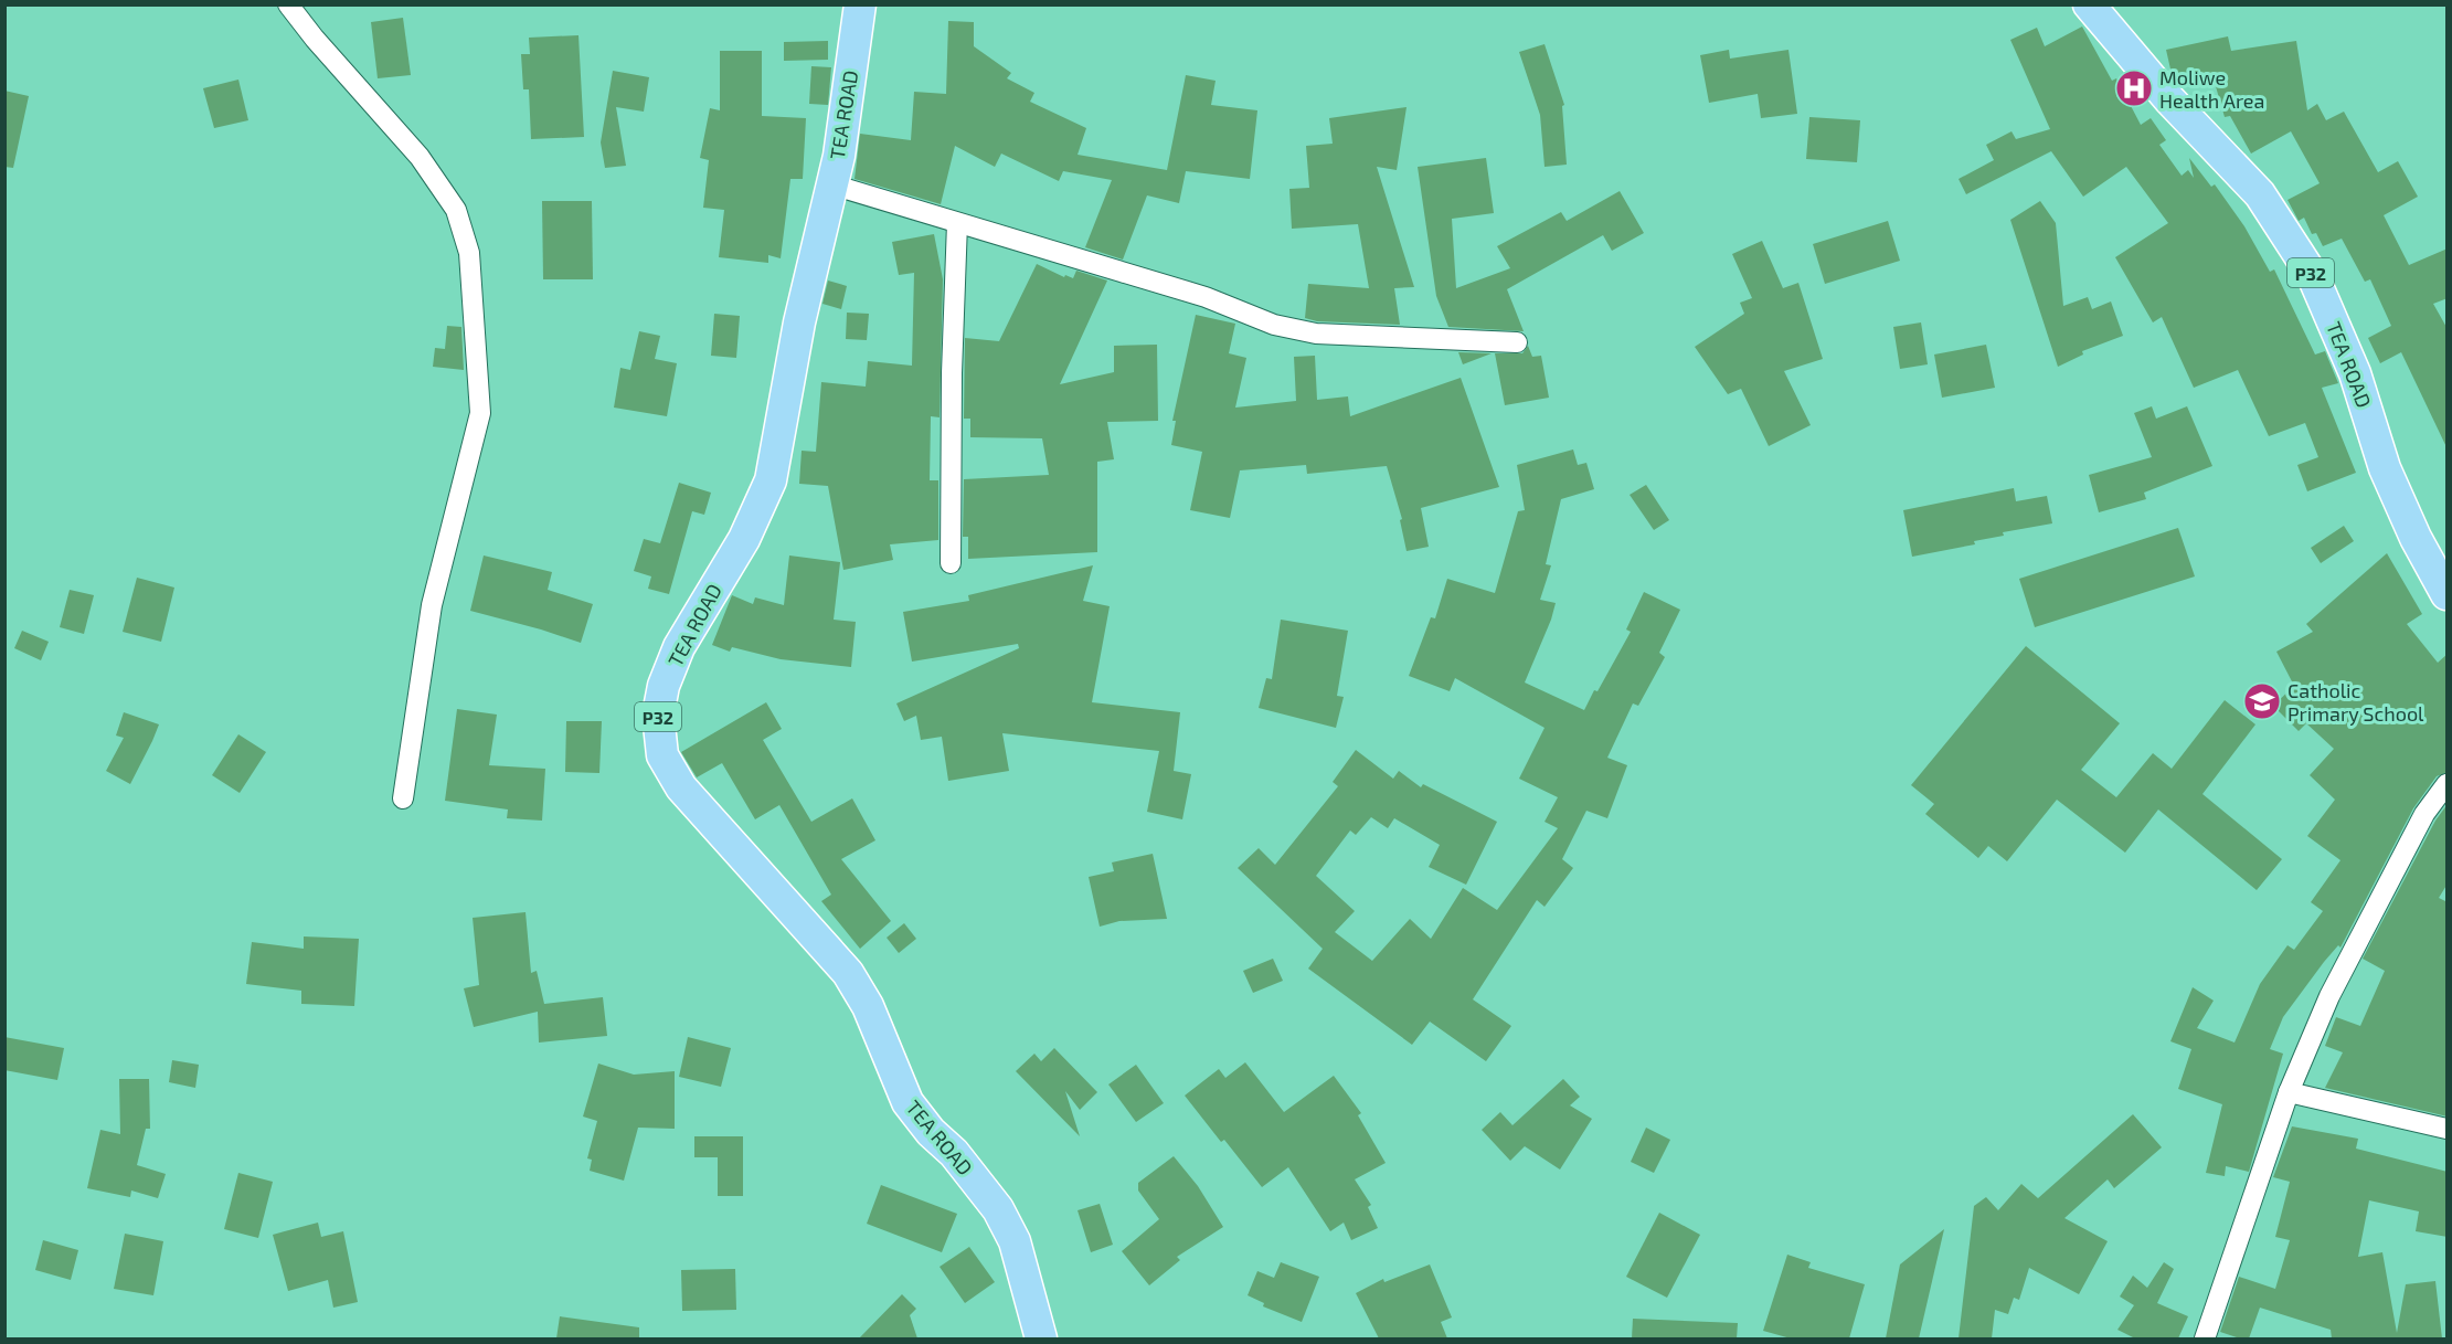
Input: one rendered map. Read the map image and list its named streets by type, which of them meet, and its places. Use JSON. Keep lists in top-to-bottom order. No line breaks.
{"streets":{"main road":["TEA ROAD","P32"]},"places":{"hospital":["Moliwe Health Area"],"school or university":["Catholic Primary School"]}}
